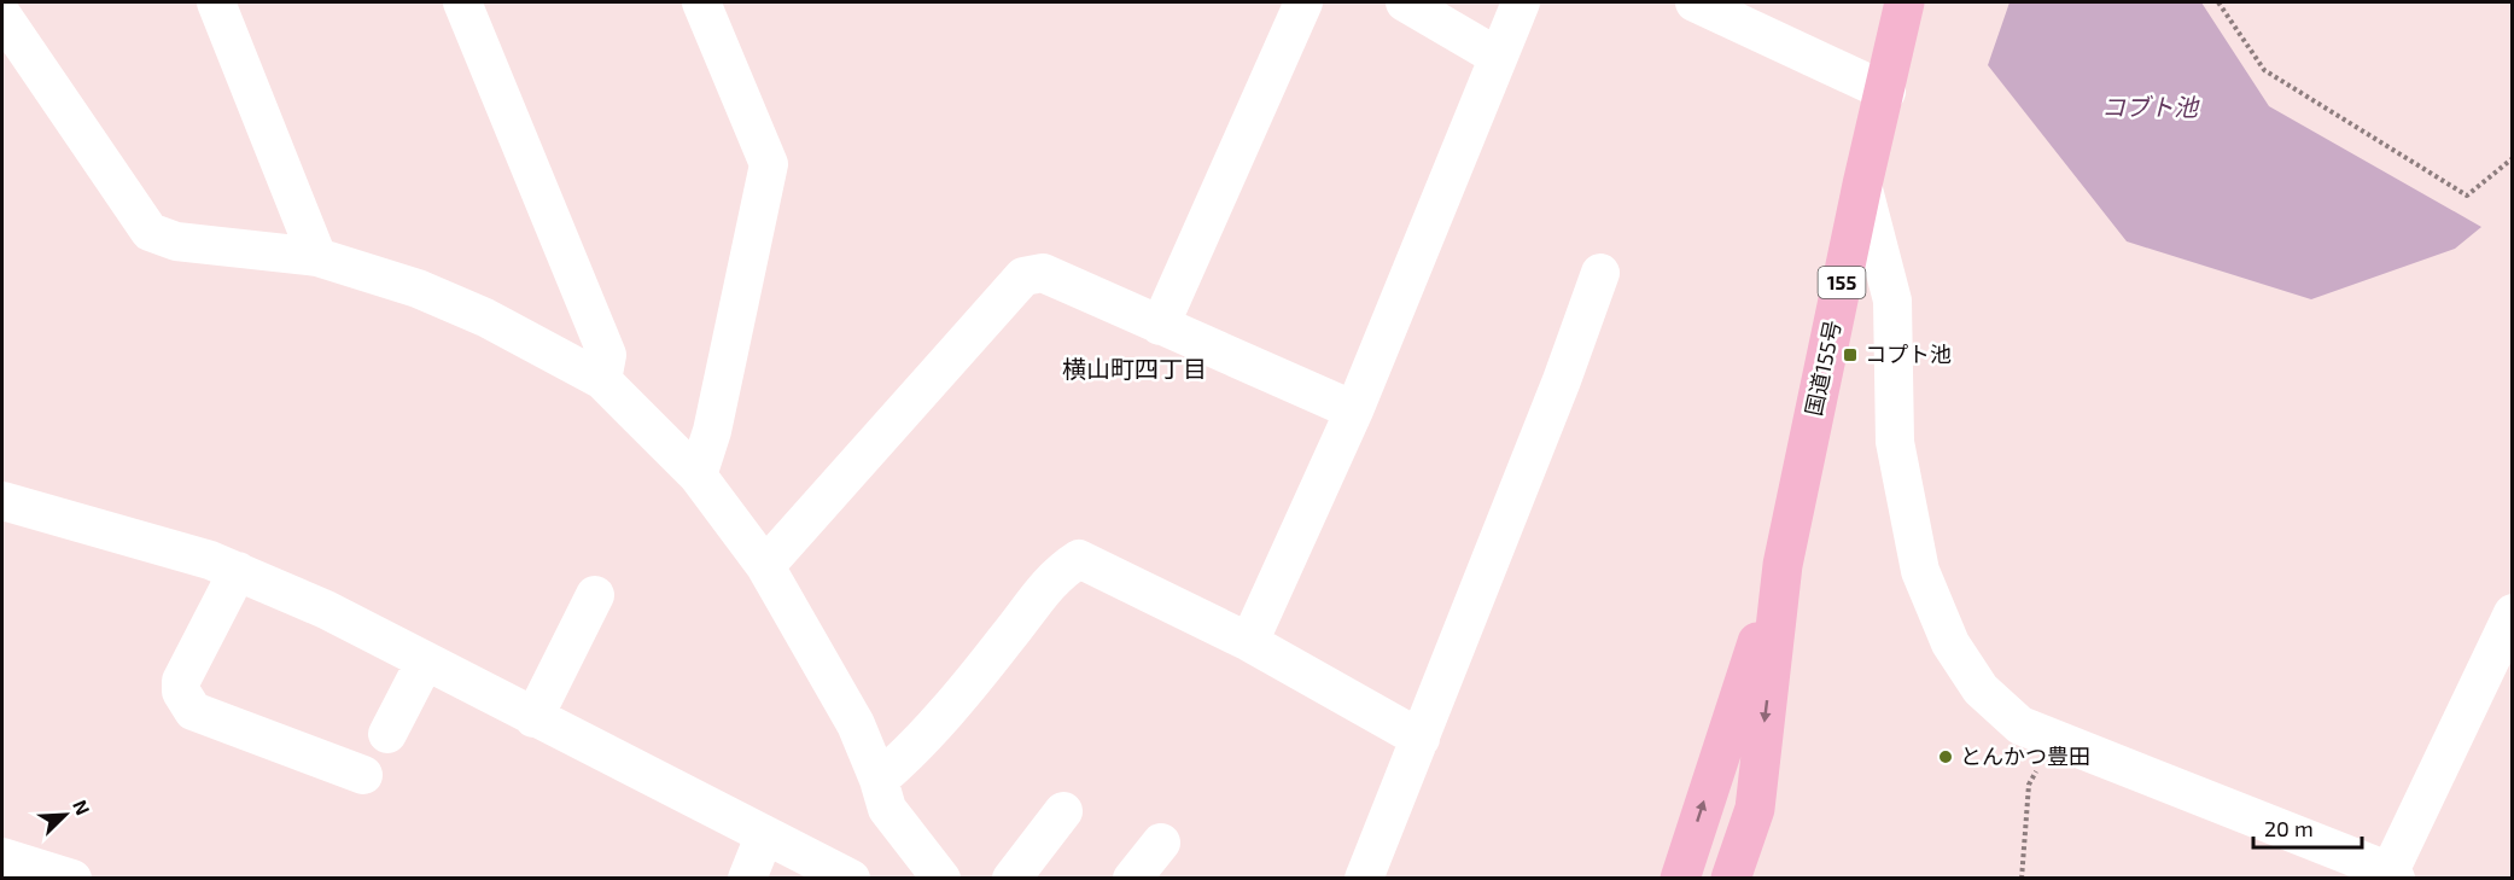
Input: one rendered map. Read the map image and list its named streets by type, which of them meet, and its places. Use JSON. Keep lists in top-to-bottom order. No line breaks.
{"streets":{"highway":["155","国道155号"]},"districts":["横山町四丁目"],"water":["コブト池"],"places":{"transit":["コプト池"],"other":["とんかつ豊田"]},"scale_bar":"20 m","north":"top right"}
